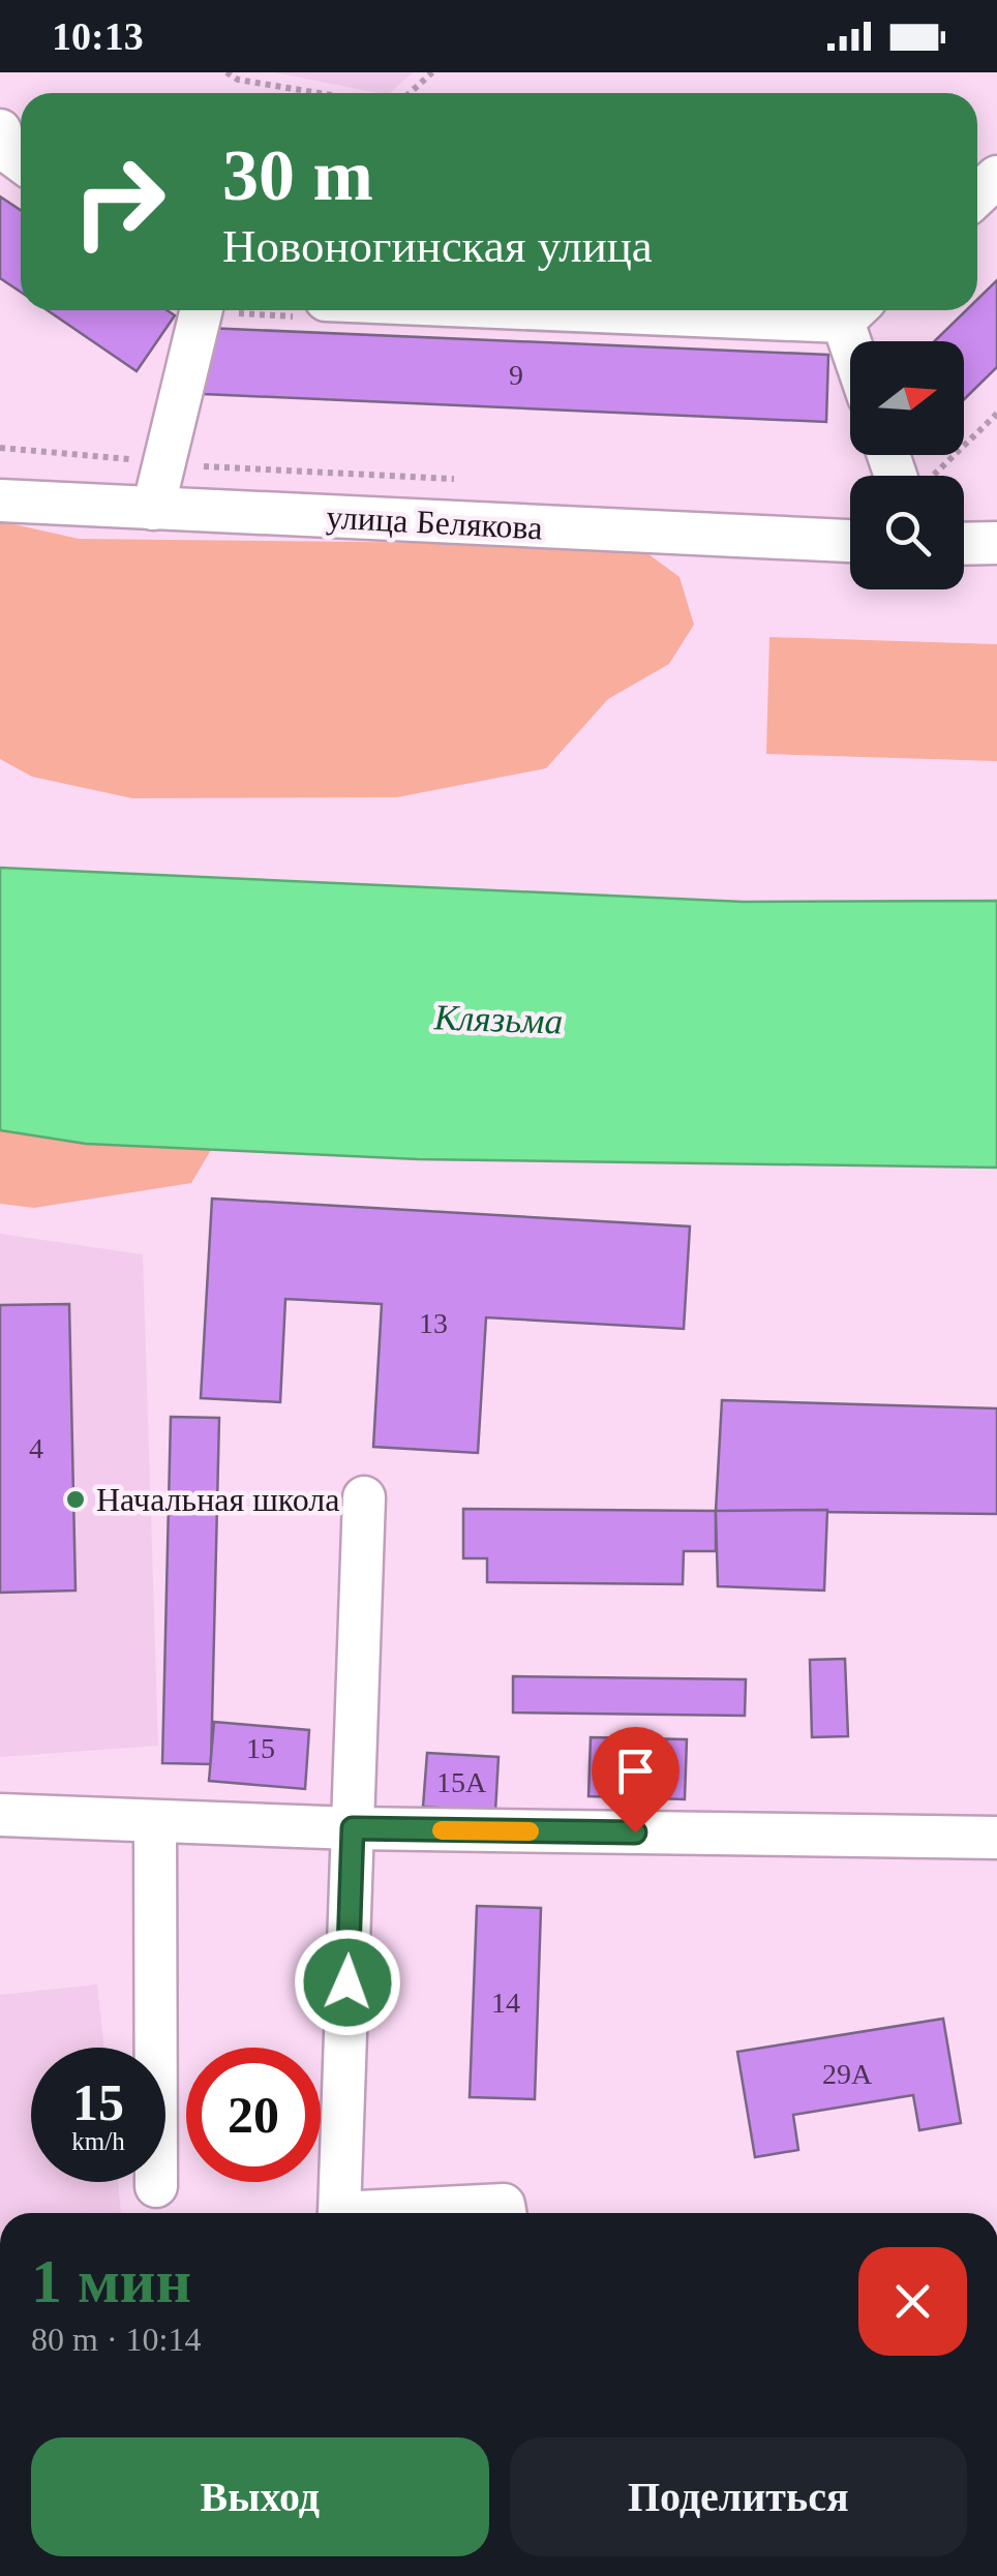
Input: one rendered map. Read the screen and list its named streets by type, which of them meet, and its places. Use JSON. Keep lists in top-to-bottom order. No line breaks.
{"streets":{"street":["улица Белякова"]},"water":["Клязьма"],"places":["Начальная школа"],"house_numbers":["9","13","4","15","15А","14","29А"],"north":"right","page":{"status":"10:13","turn":["30 m","Новоногинская улица"],"speed":"15 km/h","limit":"20","heading":["1 мин","80 m · 10:14"],"buttons":["Выход","Поделиться"]}}
